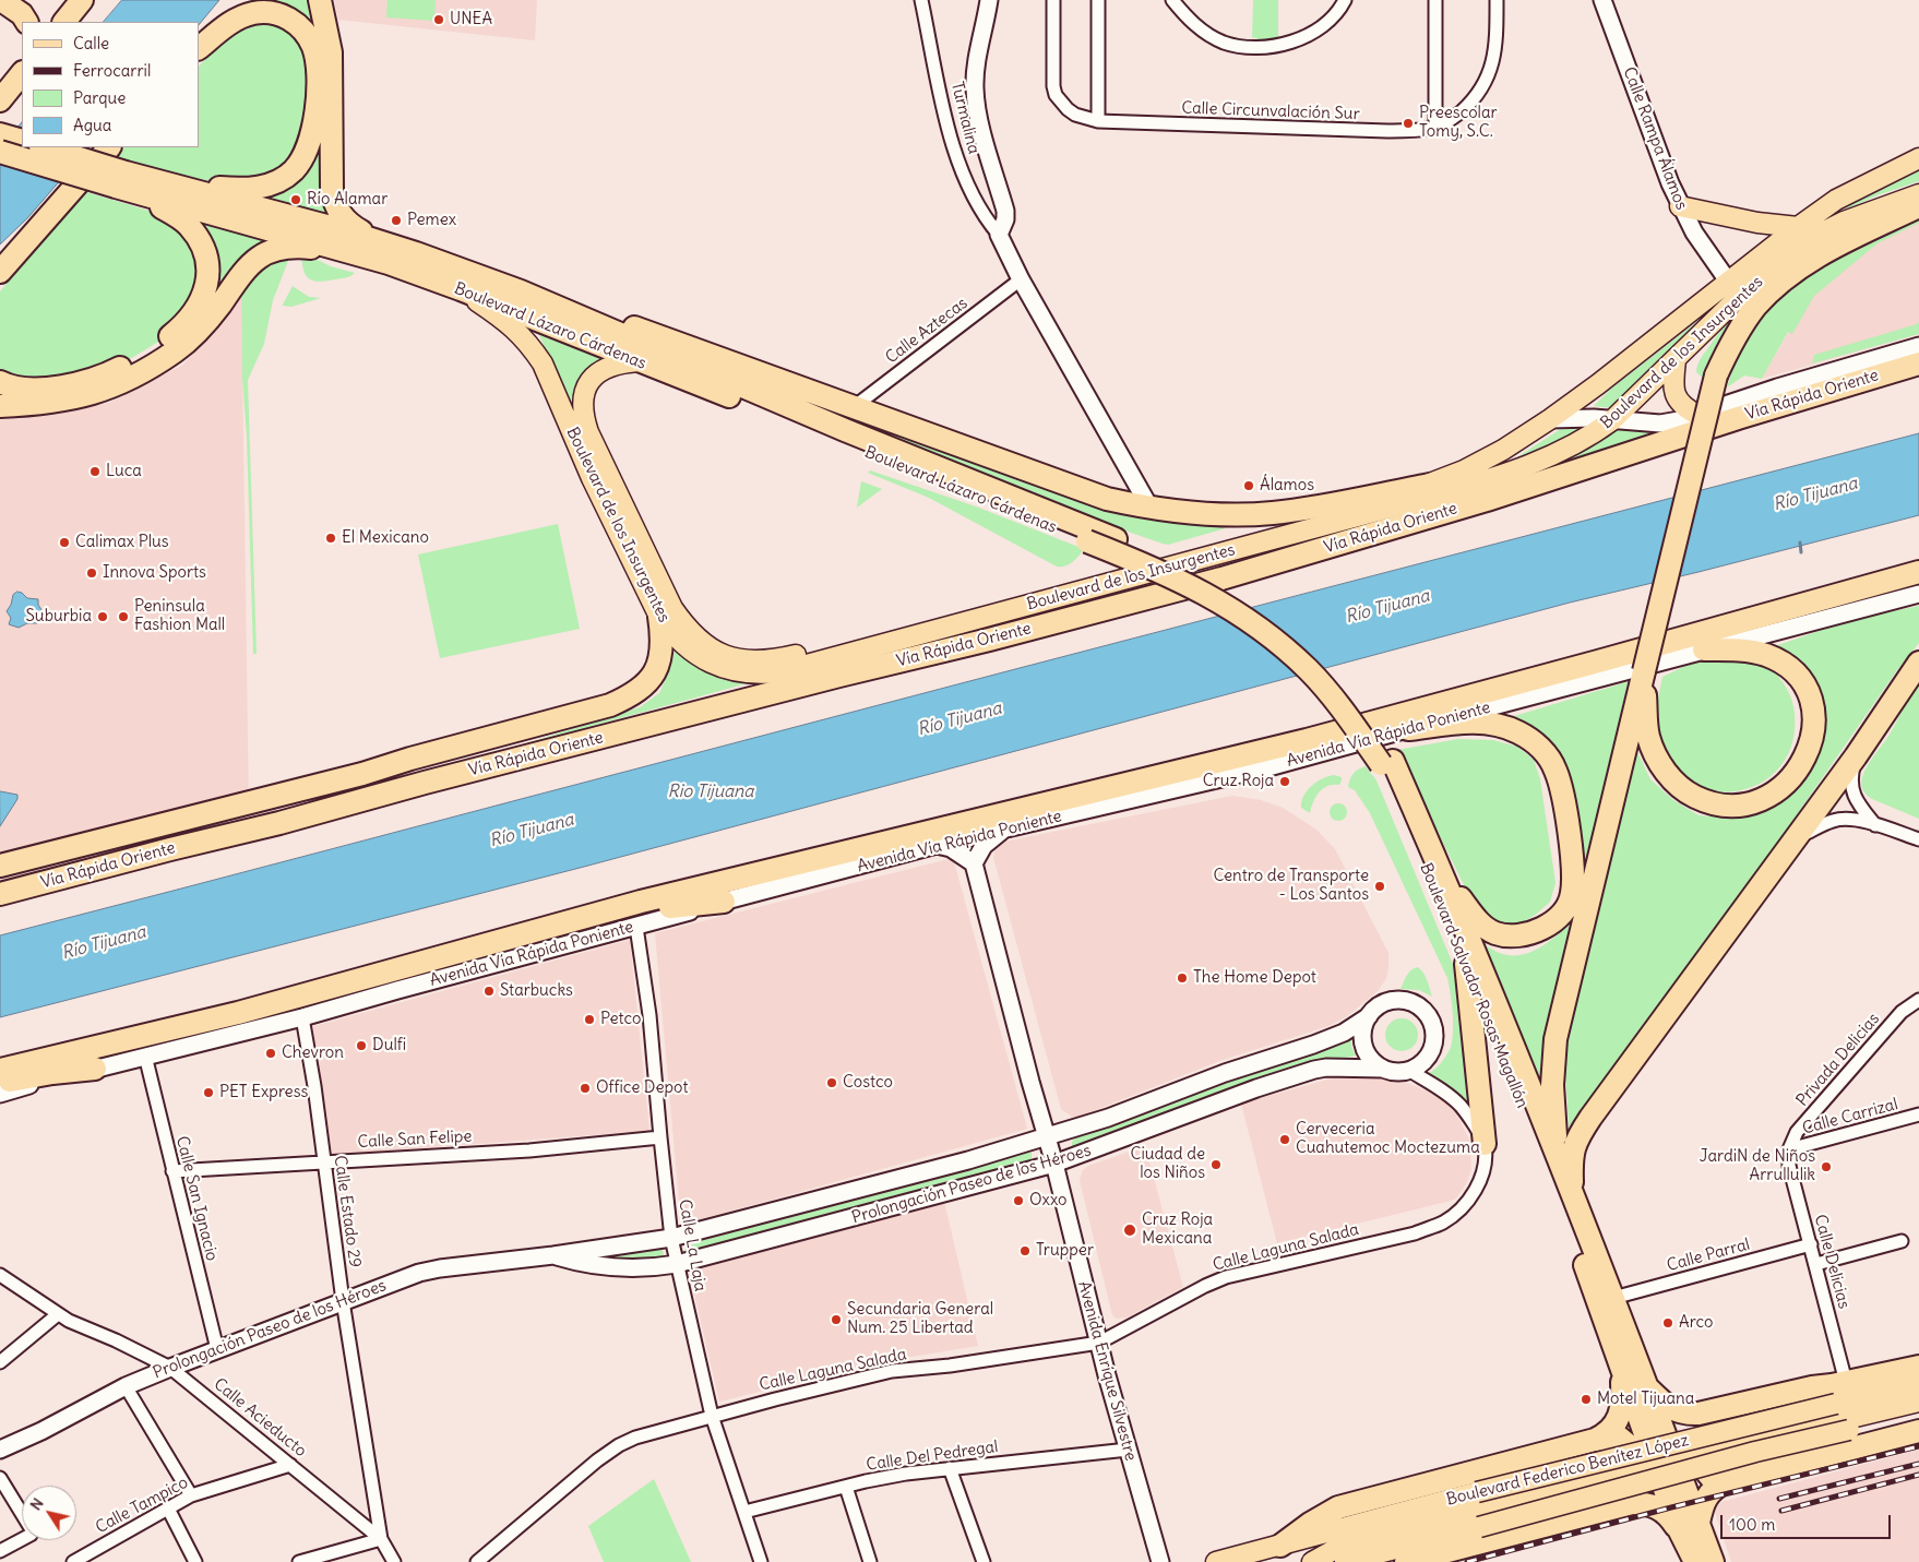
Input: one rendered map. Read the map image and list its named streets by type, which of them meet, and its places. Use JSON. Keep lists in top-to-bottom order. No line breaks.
{"streets":{"highway":["Boulevard Lázaro Cárdenas","Vía Rápida Oriente","Avenida Vía Rápida Poniente","Boulevard Salvador Rosas Magallón"],"main road":["Boulevard de los Insurgentes","Boulevard Federico Benítez López"],"street":["Calle Circunvalación Sur","Turmalina","Calle Rampa Álamos","Calle Aztecas","Privada Delicias","Calle Carrizal","Calle San Felipe","Prolongación Paseo de los Héroes","Calle San Ignacio","Calle Estado 29","Calle La Laja","Calle Laguna Salada","Calle Parral","Calle Delicias","Avenida Enríque Silvestre","Calle Acieducto","Calle Del Pedregal","Calle Tampico"]},"crossings":[["Calle Rampa Álamos","Boulevard de los Insurgentes"],["Boulevard Lázaro Cárdenas","Boulevard de los Insurgentes"],["Boulevard Lázaro Cárdenas","Boulevard Salvador Rosas Magallón"],["Avenida Vía Rápida Poniente","Calle San Ignacio"],["Avenida Vía Rápida Poniente","Calle Estado 29"],["Avenida Vía Rápida Poniente","Calle La Laja"],["Boulevard Salvador Rosas Magallón","Calle Parral"],["Privada Delicias","Calle Carrizal"],["Privada Delicias","Calle Delicias"],["Calle Carrizal","Calle Delicias"],["Calle San Felipe","Calle San Ignacio"],["Calle San Felipe","Calle Estado 29"],["Calle San Felipe","Calle La Laja"],["Prolongación Paseo de los Héroes","Calle San Ignacio"],["Prolongación Paseo de los Héroes","Calle Estado 29"],["Prolongación Paseo de los Héroes","Calle La Laja"],["Prolongación Paseo de los Héroes","Avenida Enríque Silvestre"],["Prolongación Paseo de los Héroes","Calle Acieducto"],["Calle Estado 29","Calle Acieducto"],["Calle La Laja","Calle Laguna Salada"],["Calle La Laja","Calle Del Pedregal"],["Calle Laguna Salada","Avenida Enríque Silvestre"],["Calle Parral","Calle Delicias"],["Avenida Enríque Silvestre","Calle Del Pedregal"],["Calle Acieducto","Calle Tampico"]],"water":["Río Tijuana","Rio Tijuana"],"places":["UNEA","Preescolar Tomy, S.C.","Río Alamar","Pemex","Luca","Álamos","El Mexicano","Calimax Plus","Innova Sports","Suburbia","Peninsula Fashion Mall","Cruz Roja","Centro de Transporte - Los Santos","The Home Depot","Starbucks","Petco","Dulfi","Chevron","Costco","Office Depot","PET Express","Cerveceria Cuahutemoc Moctezuma","Ciudad de los Niños","JardiN de Niños Arrullulik","Oxxo","Cruz Roja Mexicana","Trupper","Secundaria General Num. 25 Libertad","Arco","Motel Tijuana"],"legend":["Calle","Ferrocarril","Parque","Agua"],"scale_bar":"100 m","north":"top left"}
